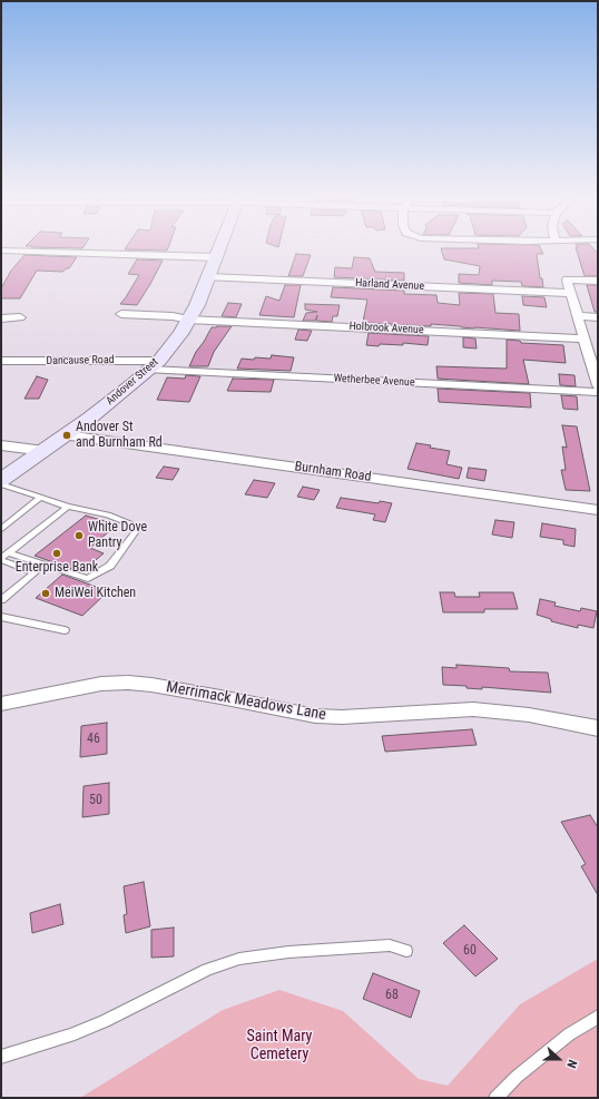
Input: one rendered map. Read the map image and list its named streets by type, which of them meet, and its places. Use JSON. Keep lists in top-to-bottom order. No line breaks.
{"streets":{"main road":["Andover Street"],"street":["Harland Avenue","Holbrook Avenue","Dancause Road","Wetherbee Avenue","Burnham Road","Merrimack Meadows Lane"]},"crossings":[["Harland Avenue","Andover Street"],["Holbrook Avenue","Andover Street"],["Dancause Road","Wetherbee Avenue"],["Dancause Road","Andover Street"],["Wetherbee Avenue","Andover Street"],["Andover Street","Burnham Road"]],"parks":["Saint Mary Cemetery"],"places":["Andover St and Burnham Rd","White Dove Pantry","Enterprise Bank","MeiWei Kitchen"],"house_numbers":["46","50","60","68"],"north":"right"}
